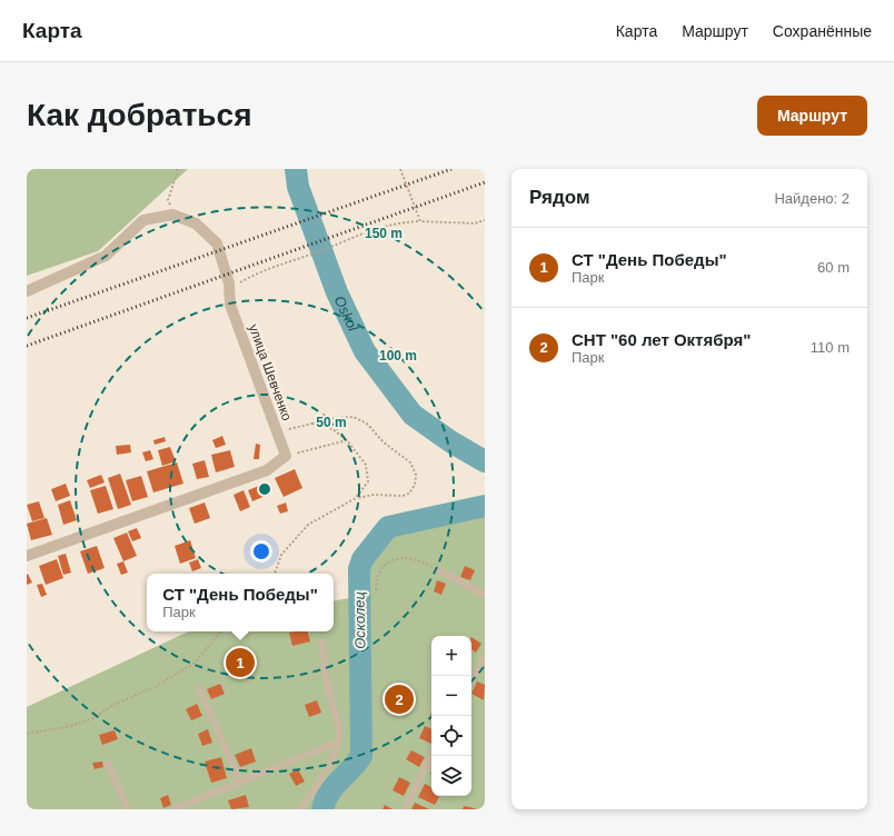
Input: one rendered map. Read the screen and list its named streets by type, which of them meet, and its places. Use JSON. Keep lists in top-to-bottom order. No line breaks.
{"streets":{"street":["улица Шевченко"]},"water":["Oskol","Осколец"],"page":{"header":"Карта","nav":["Карта","Маршрут","Сохранённые"],"buttons":"Маршрут","title":"Как добраться","heading":["Рядом","Найдено: 2"],"list":[{"mark":"1","name":"СТ \"День Победы\"","note":"Парк","value":"60 m"},{"mark":"2","name":"СНТ \"60 лет Октября\"","note":"Парк","value":"110 m"}],"popup":["СТ \"День Победы\"","Парк"],"map_buttons":["+","−"],"pins":["1","2"]},"rings":["150 m","100 m","50 m"]}
